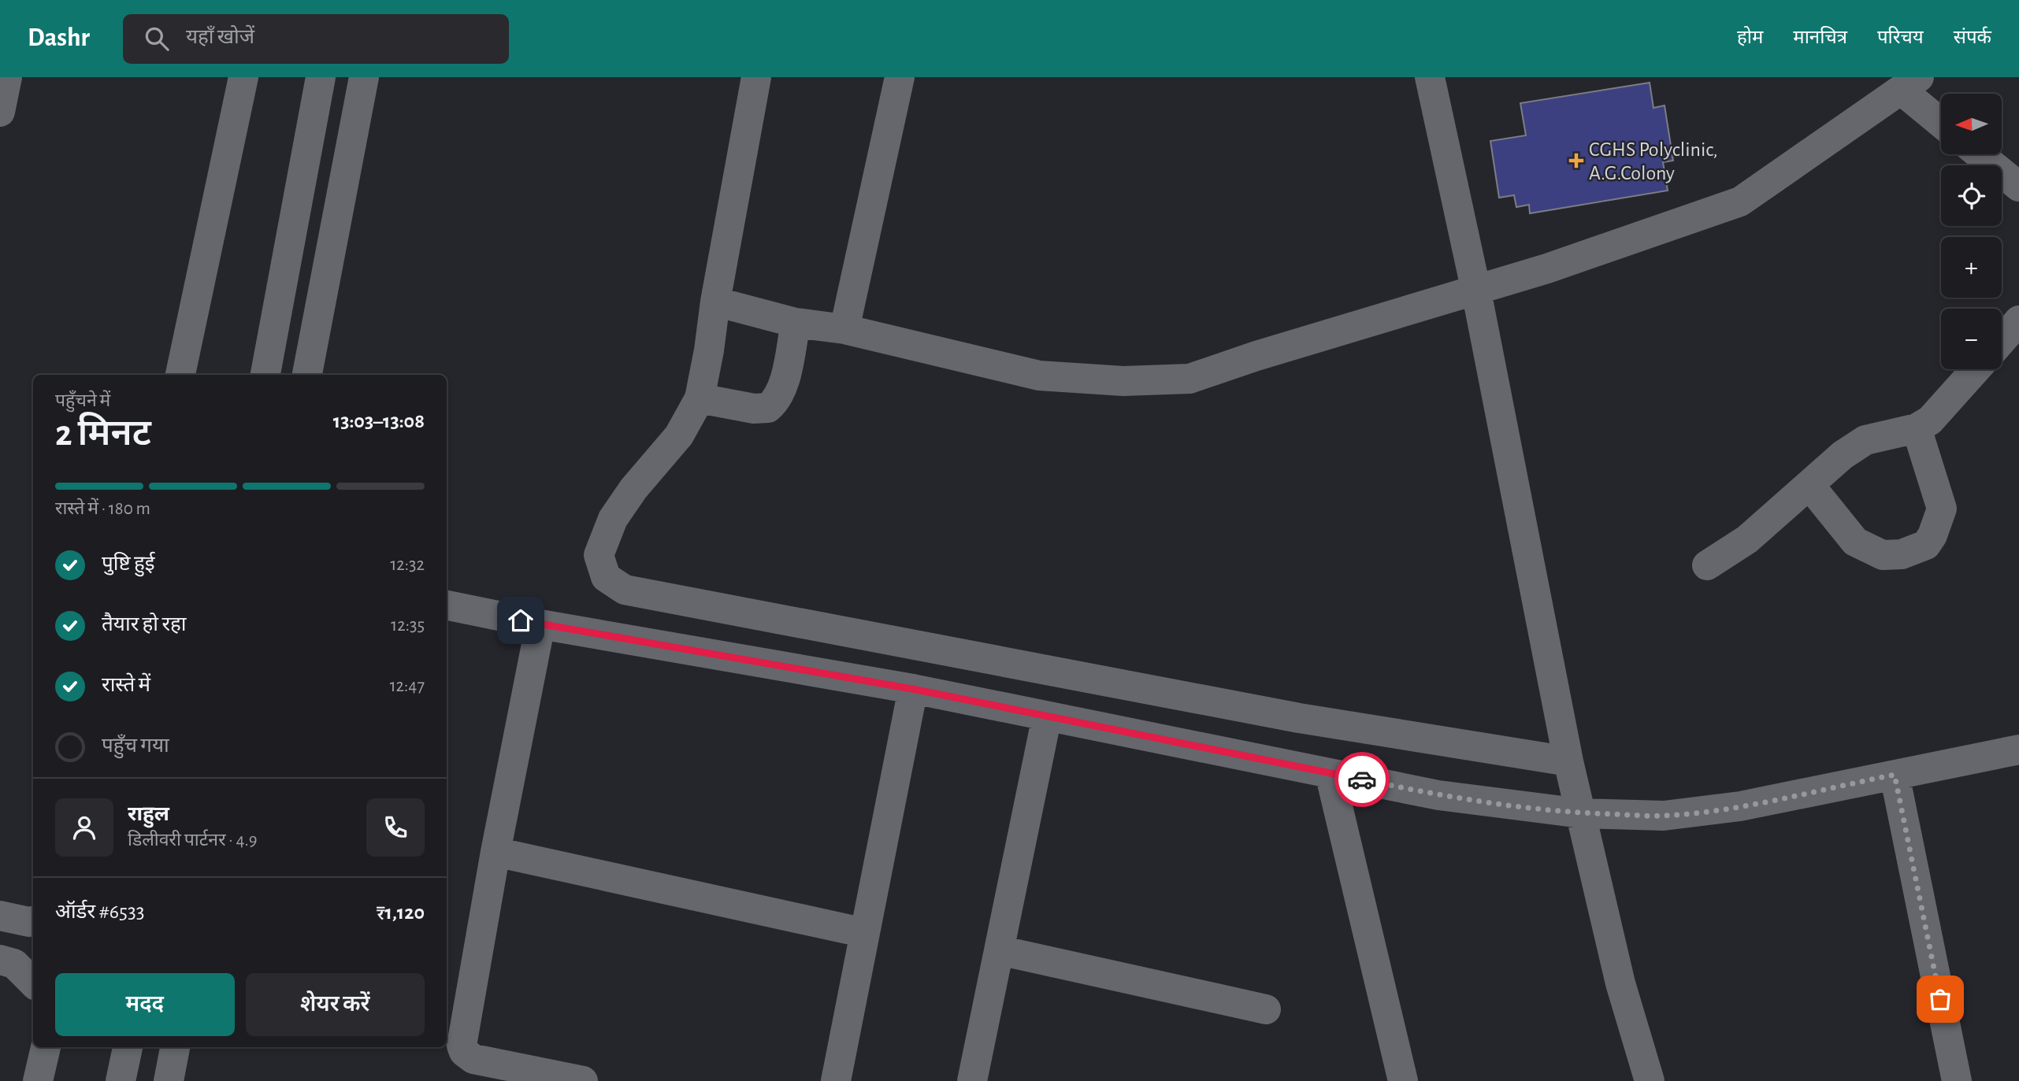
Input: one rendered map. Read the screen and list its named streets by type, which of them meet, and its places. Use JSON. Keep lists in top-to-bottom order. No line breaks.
{"places":{"health":["CGHS Polyclinic, A.G.Colony"]},"north":"left","page":{"header":"Dashr","search":"यहाँ खोजें","nav":["होम","मानचित्र","परिचय","संपर्क"],"map_buttons":["+","−"],"heading":["2 मिनट","पहुँचने में","13:03–13:08"],"panel":["राहुल","डिलीवरी पार्टनर · 4.9","ऑर्डर #6533","₹1,120"],"bar":"रास्ते में · 180 m","list":[["पुष्टि हुई","12:32"],["तैयार हो रहा","12:35"],["रास्ते में","12:47"],"पहुँच गया"],"buttons":["मदद","शेयर करें"]}}
